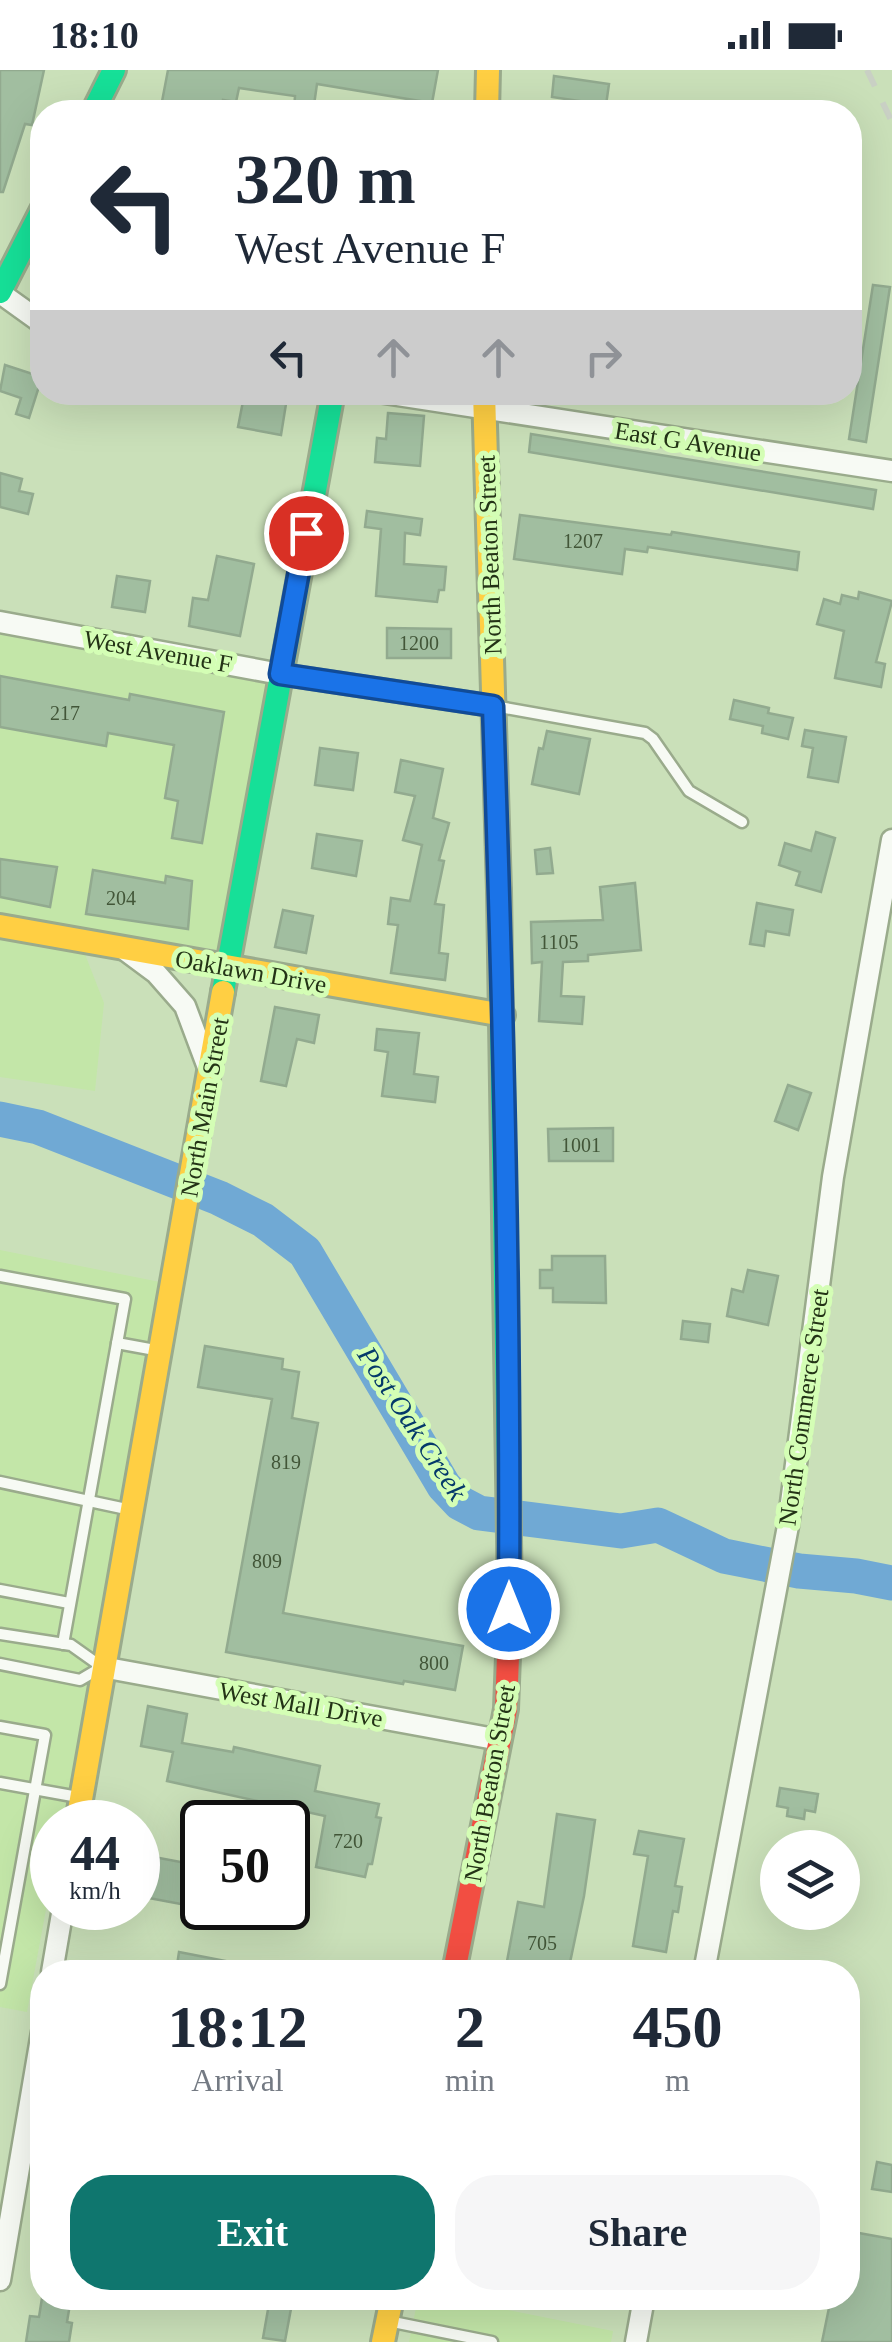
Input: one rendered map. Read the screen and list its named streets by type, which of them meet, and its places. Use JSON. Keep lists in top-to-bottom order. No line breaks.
{"streets":{"street":["East G Avenue","North Beaton Street","West Avenue F","Oaklawn Drive","North Main Street","North Commerce Street","West Mall Drive"]},"crossings":[["North Beaton Street","West Avenue F"],["North Beaton Street","Oaklawn Drive"],["North Beaton Street","West Mall Drive"],["West Avenue F","North Main Street"],["Oaklawn Drive","North Main Street"],["North Main Street","West Mall Drive"]],"water":["Post Oak Creek"],"house_numbers":["1207","1200","217","204","1105","1001","819","809","800","720","705"],"page":{"status":"18:10","turn":["320 m","West Avenue F"],"speed":"44 km/h","limit":"50","eta":["18:12","Arrival","2","min","450","m"],"buttons":["Exit","Share"]}}
